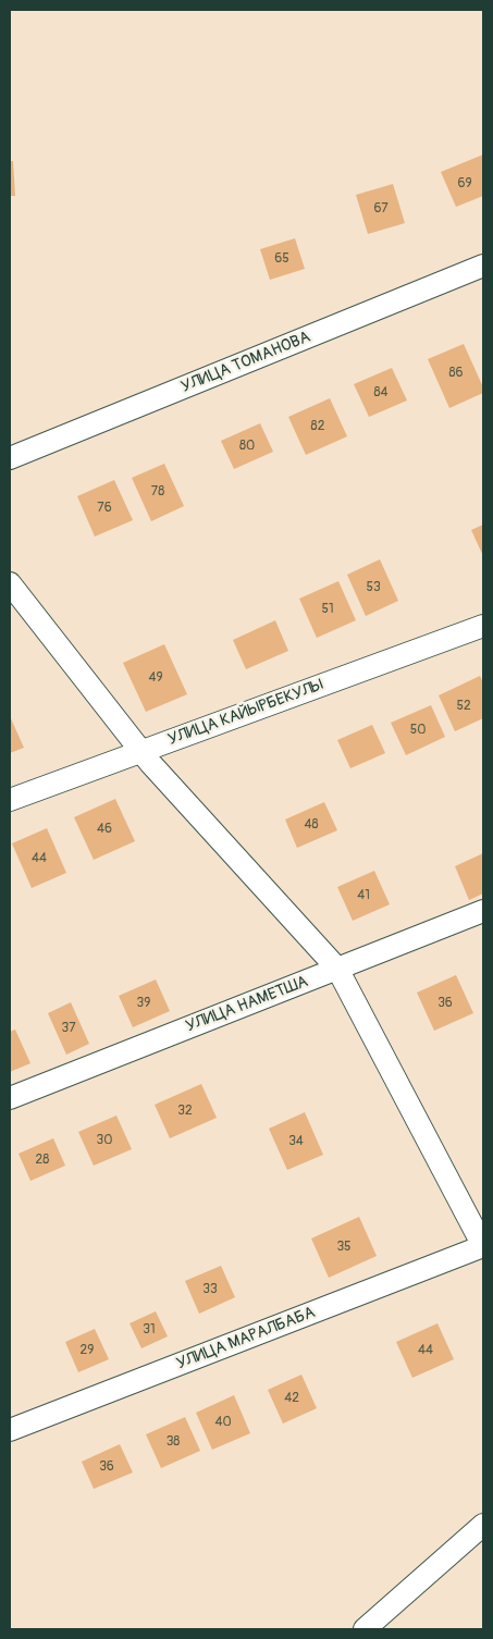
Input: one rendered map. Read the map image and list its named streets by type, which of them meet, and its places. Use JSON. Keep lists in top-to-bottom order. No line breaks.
{"streets":{"street":["УЛИЦА ТОМАНОВА","УЛИЦА КАЙЫРБЕКУЛЫ","УЛИЦА НАМЕТША","УЛИЦА МАРАЛБАБА"]},"house_numbers":["69","67","65","86","84","82","80","78","76","53","51","49","52","50","48","46","44","41","39","36","37","32","30","34","28","35","33","31","29","44","42","40","38","36"]}
